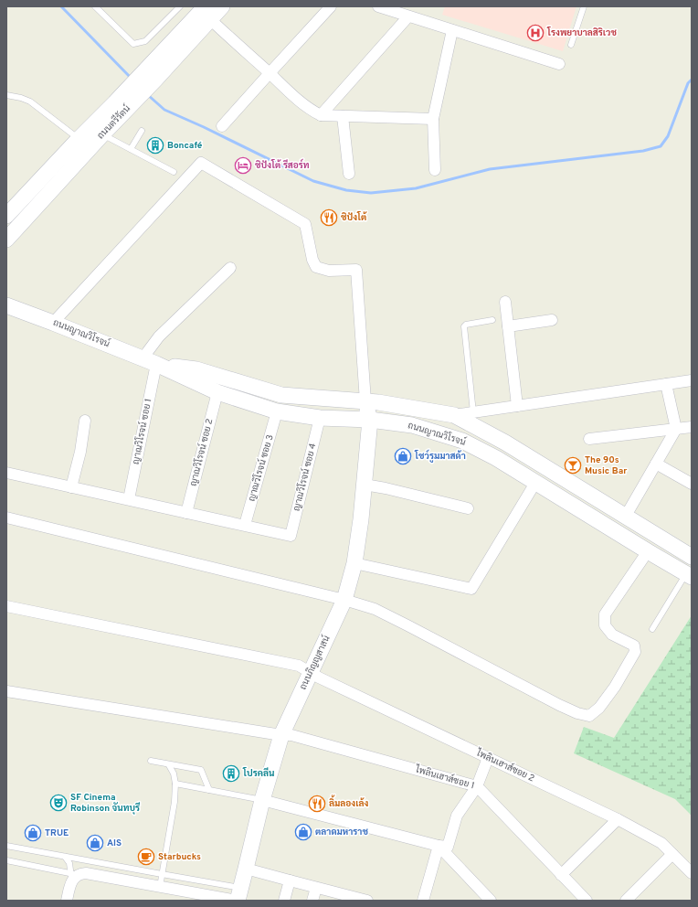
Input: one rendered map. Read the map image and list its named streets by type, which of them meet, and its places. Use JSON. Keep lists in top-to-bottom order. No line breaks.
{"streets":{"main road":["ถนนตรีรัตน์","ถนนญาณวิโรจน์","ถนนภิญญสาสน์"],"street":["ญาณวิโรจน์ ซอย 1","ญาณวิโรจน์ ซอย 2","ญาณวิโรจน์ ซอย 3","ญาณวิโรจน์ ซอย 4","ไพลินเฮาส์ซอย 2","ไพลินเฮาส์ซอย 1"]},"crossings":[["ถนนญาณวิโรจน์","ญาณวิโรจน์ ซอย 1"],["ถนนญาณวิโรจน์","ญาณวิโรจน์ ซอย 2"],["ถนนญาณวิโรจน์","ญาณวิโรจน์ ซอย 3"],["ถนนญาณวิโรจน์","ญาณวิโรจน์ ซอย 4"],["ถนนญาณวิโรจน์","ถนนภิญญสาสน์"],["ญาณวิโรจน์ ซอย 3","ญาณวิโรจน์ ซอย 4"],["ถนนภิญญสาสน์","ไพลินเฮาส์ซอย 2"],["ถนนภิญญสาสน์","ไพลินเฮาส์ซอย 1"]],"places":{"hospital":["โรงพยาบาลสิริเวช"],"building":["Boncafé","โปรคลีน"],"hotel":["ชิปังโต้ รีสอร์ท"],"restaurant":["ชิปังโต้","ลิ้มลองเล้ง"],"shop":["โชว์รูมมาสด้า","ตลาดมหาราช","TRUE","AIS"],"bar":["The 90s Music Bar"],"theatre":["SF Cinema Robinson จันทบุรี"],"cafe":["Starbucks"]}}
